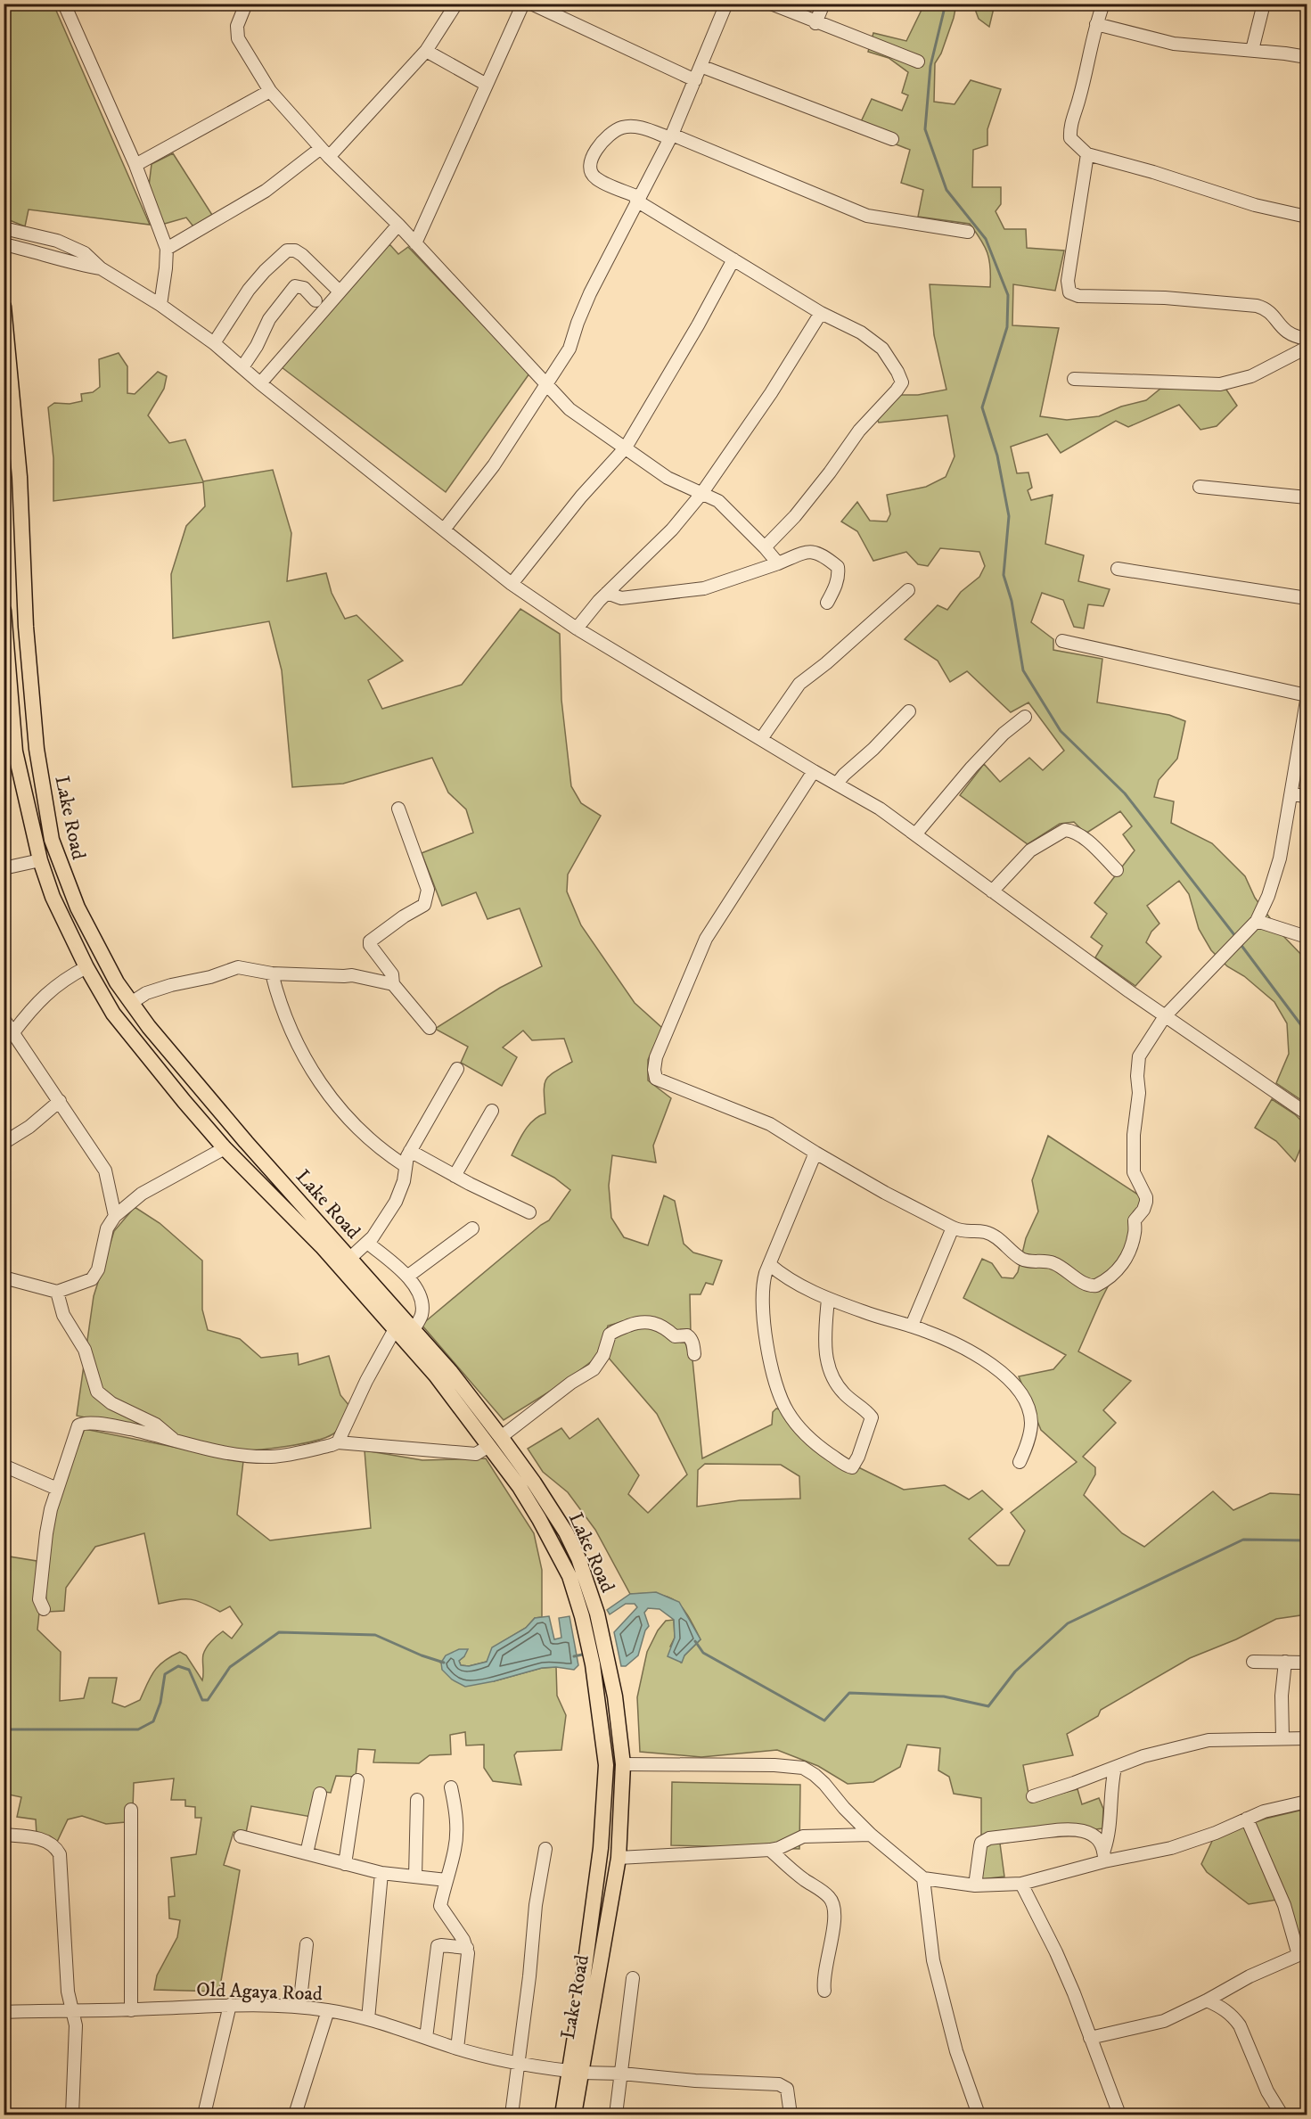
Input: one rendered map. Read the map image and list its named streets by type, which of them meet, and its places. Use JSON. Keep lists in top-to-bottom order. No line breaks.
{"streets":{"main road":["Lake Road"],"street":["Old Agaya Road"]},"crossings":[["Lake Road","Old Agaya Road"]]}
